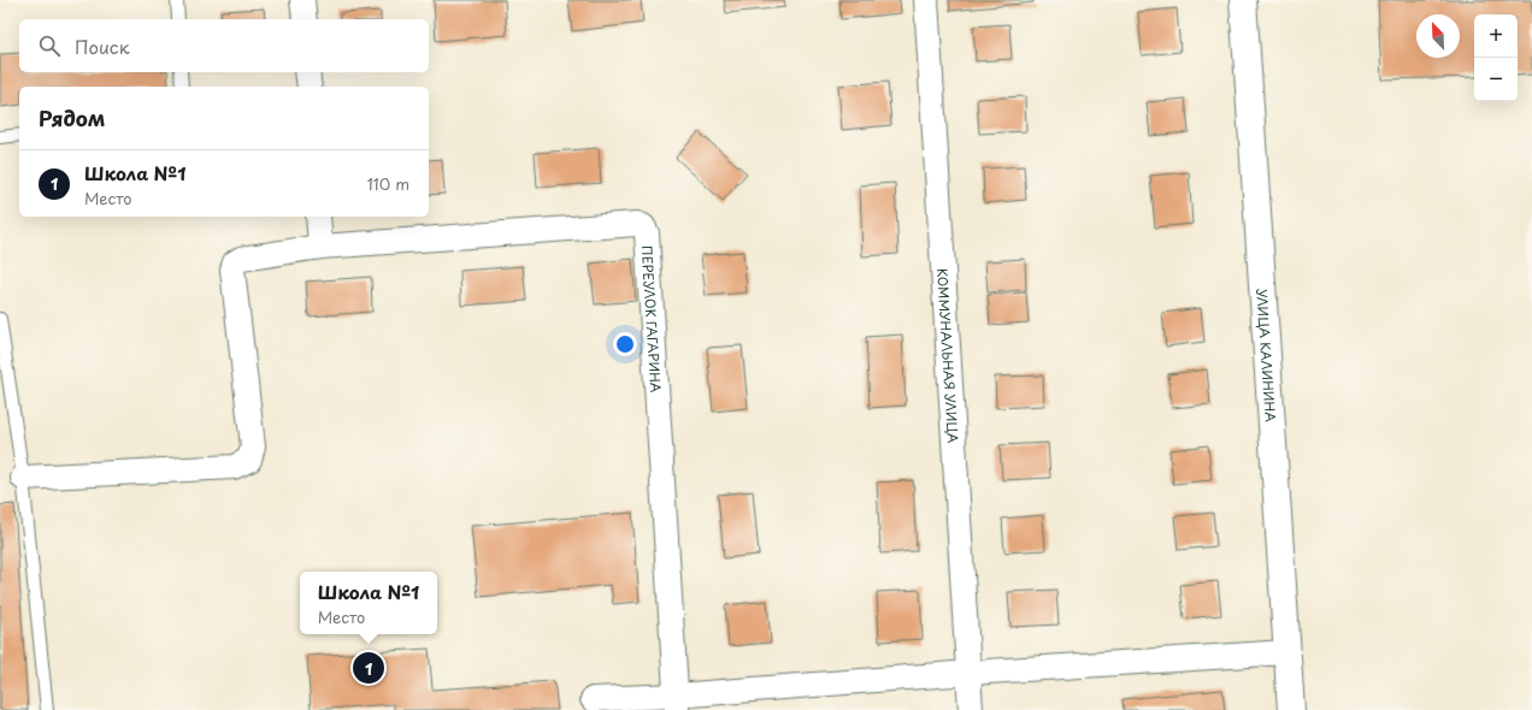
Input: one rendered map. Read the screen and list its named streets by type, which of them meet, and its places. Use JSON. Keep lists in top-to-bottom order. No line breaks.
{"streets":{"street":["ПЕРЕУЛОК ГАГАРИНА","КОММУНАЛЬНАЯ УЛИЦА","УЛИЦА КАЛИНИНА"]},"north":"top left","page":{"map_buttons":["+","−"],"search":"Поиск","heading":"Рядом","list":[{"mark":"1","name":"Школа №1","note":"Место","value":"110 m"}],"popup":["Школа №1","Место"],"pins":"1"}}
